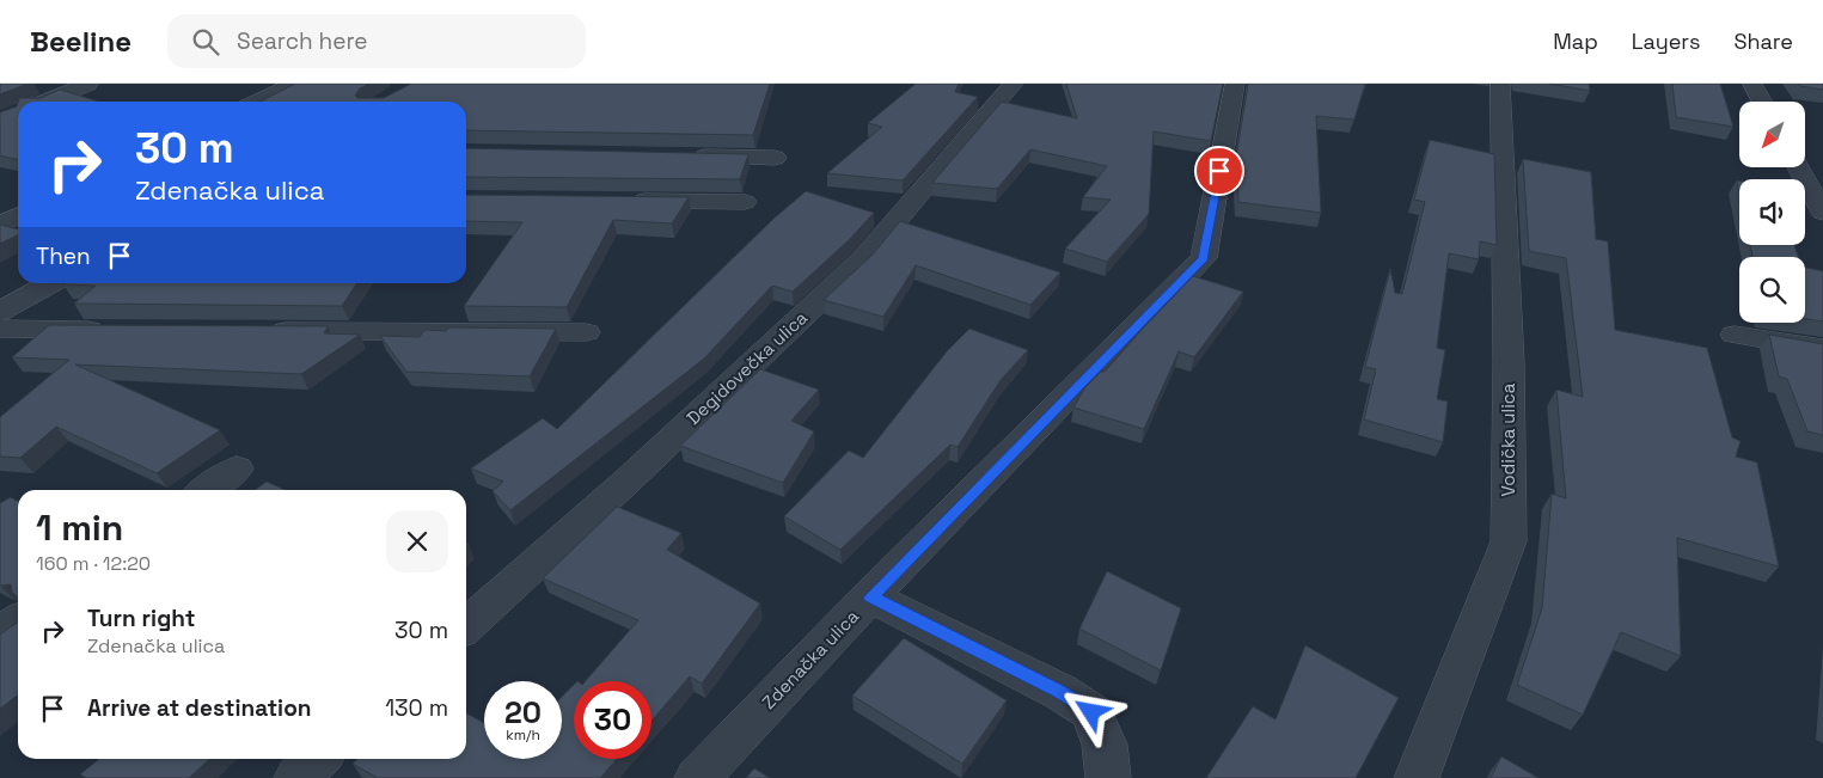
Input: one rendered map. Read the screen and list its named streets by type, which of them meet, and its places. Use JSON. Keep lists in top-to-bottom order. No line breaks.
{"streets":{"street":["Degidovečka ulica","Vodička ulica","Zdenačka ulica"]},"north":"bottom left","page":{"header":"Beeline","search":"Search here","nav":["Map","Layers","Share"],"turn":["30 m","Zdenačka ulica"],"then":"Then","heading":["1 min","160 m · 12:20"],"list":[{"name":"Turn right","note":"Zdenačka ulica","value":"30 m"},{"name":"Arrive at destination","value":"130 m"}],"speed":"20 km/h","limit":"30"}}
